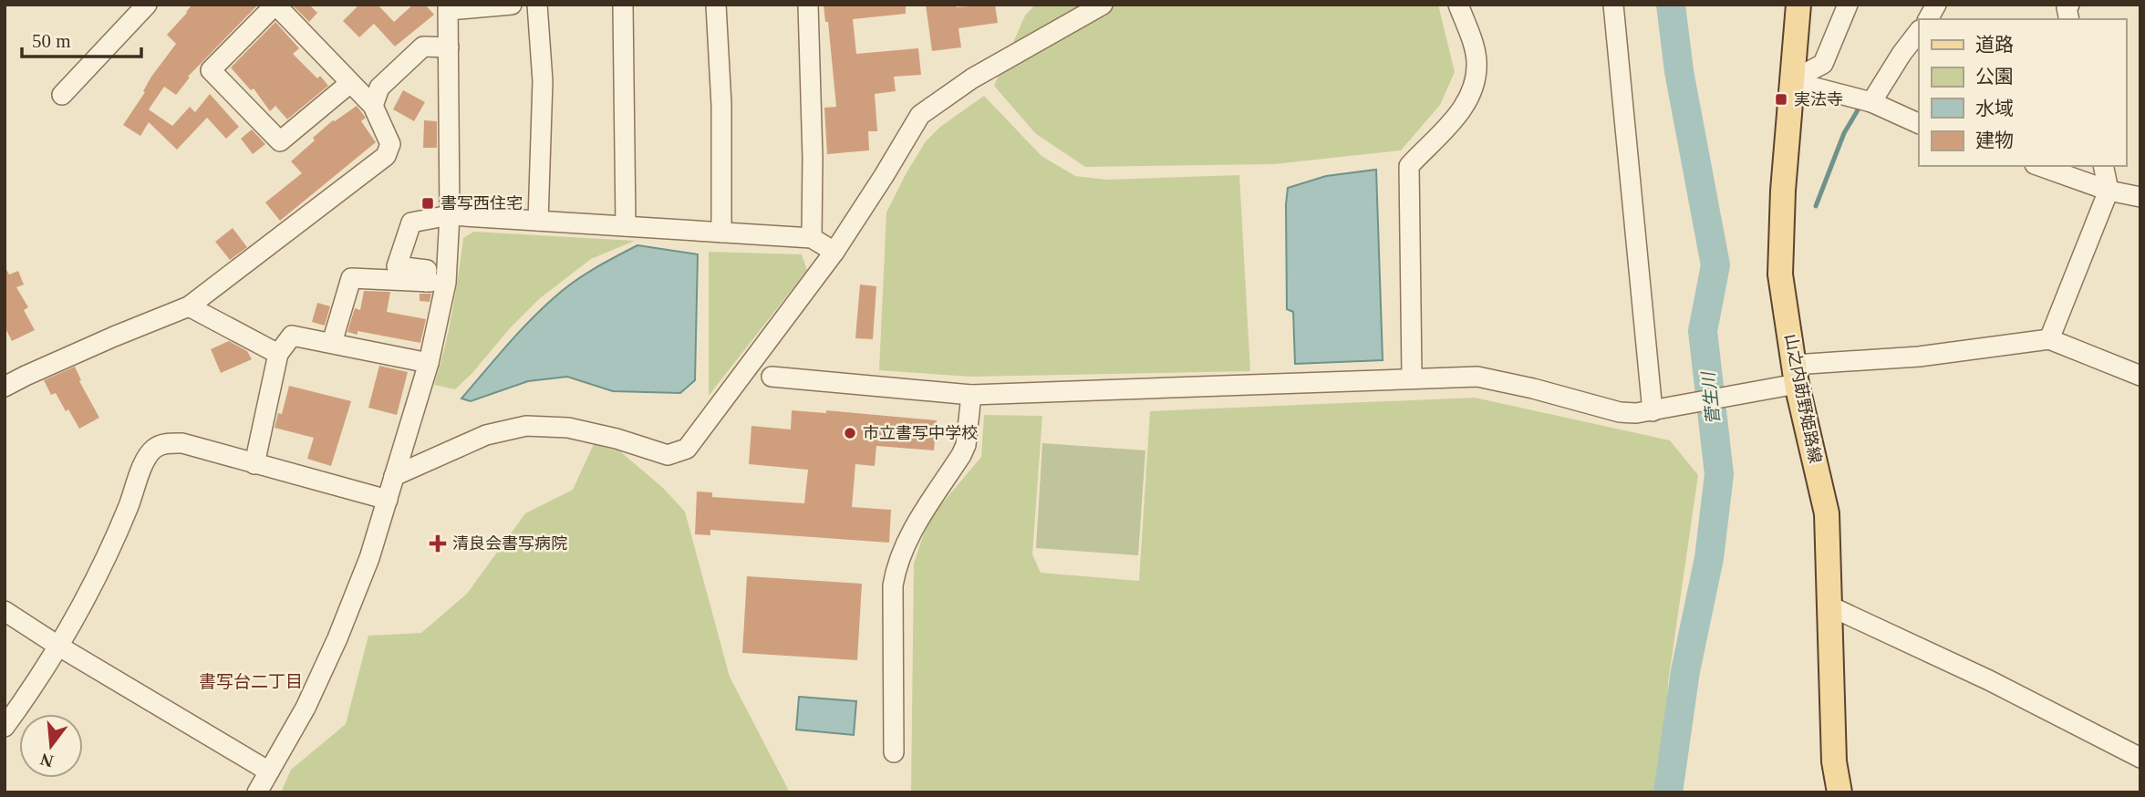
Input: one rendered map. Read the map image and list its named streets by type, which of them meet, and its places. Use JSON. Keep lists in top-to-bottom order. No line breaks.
{"streets":{"main road":["山之内莇野姫路線"]},"districts":["書写台二丁目"],"water":["菅生川"],"places":{"transit":["実法寺","書写西住宅"],"other":["市立書写中学校"],"health":["清良会書写病院"]},"legend":["道路","公園","水域","建物"],"scale_bar":"50 m","north":"bottom"}
